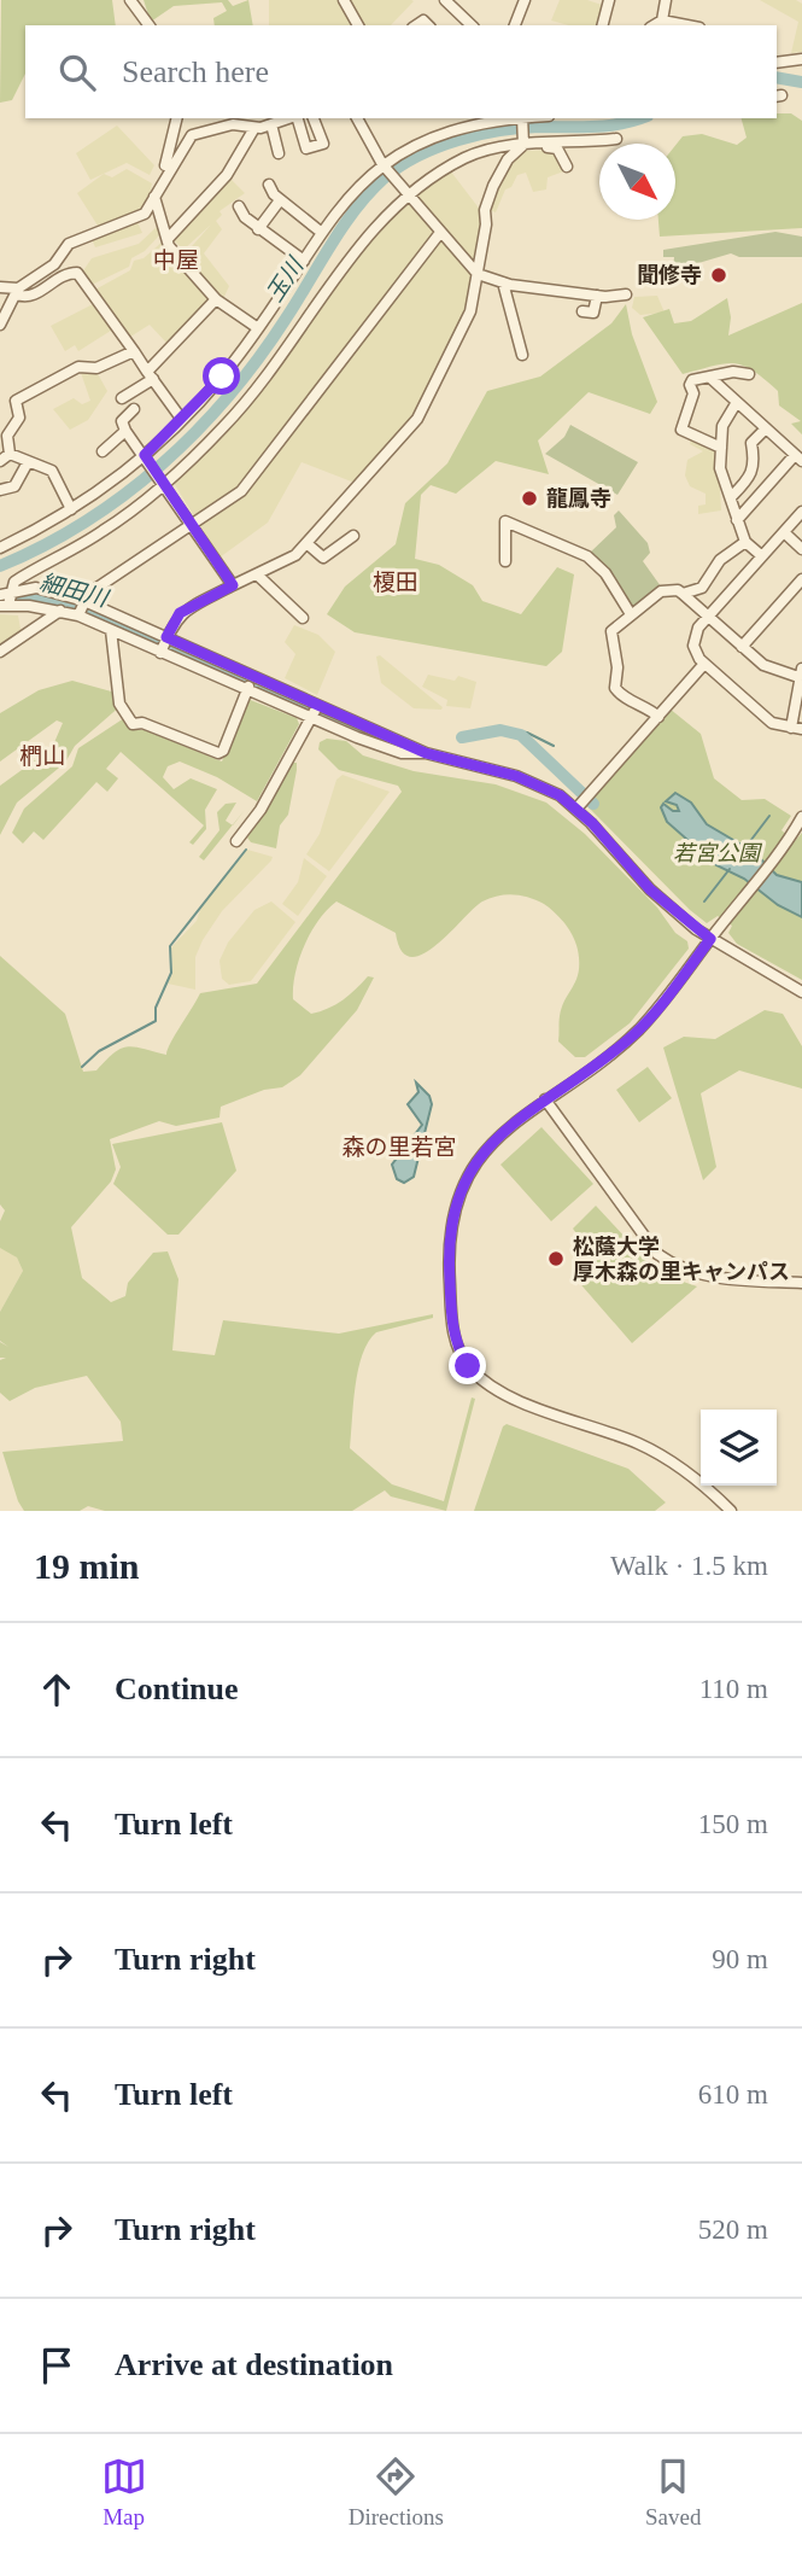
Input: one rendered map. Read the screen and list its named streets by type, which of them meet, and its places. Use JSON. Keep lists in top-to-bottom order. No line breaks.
{"districts":["中屋","榎田","椚山","森の里若宮"],"water":["玉川","細田川"],"parks":["若宮公園"],"places":["聞修寺","龍鳳寺","松蔭大学 厚木森の里キャンパス"],"north":"bottom right","page":{"search":"Search here","heading":["19 min","Walk · 1.5 km"],"list":[["Continue","110 m"],["Turn left","150 m"],["Turn right","90 m"],["Turn left","610 m"],["Turn right","520 m"],"Arrive at destination"],"nav":["Map","Directions","Saved"]}}
